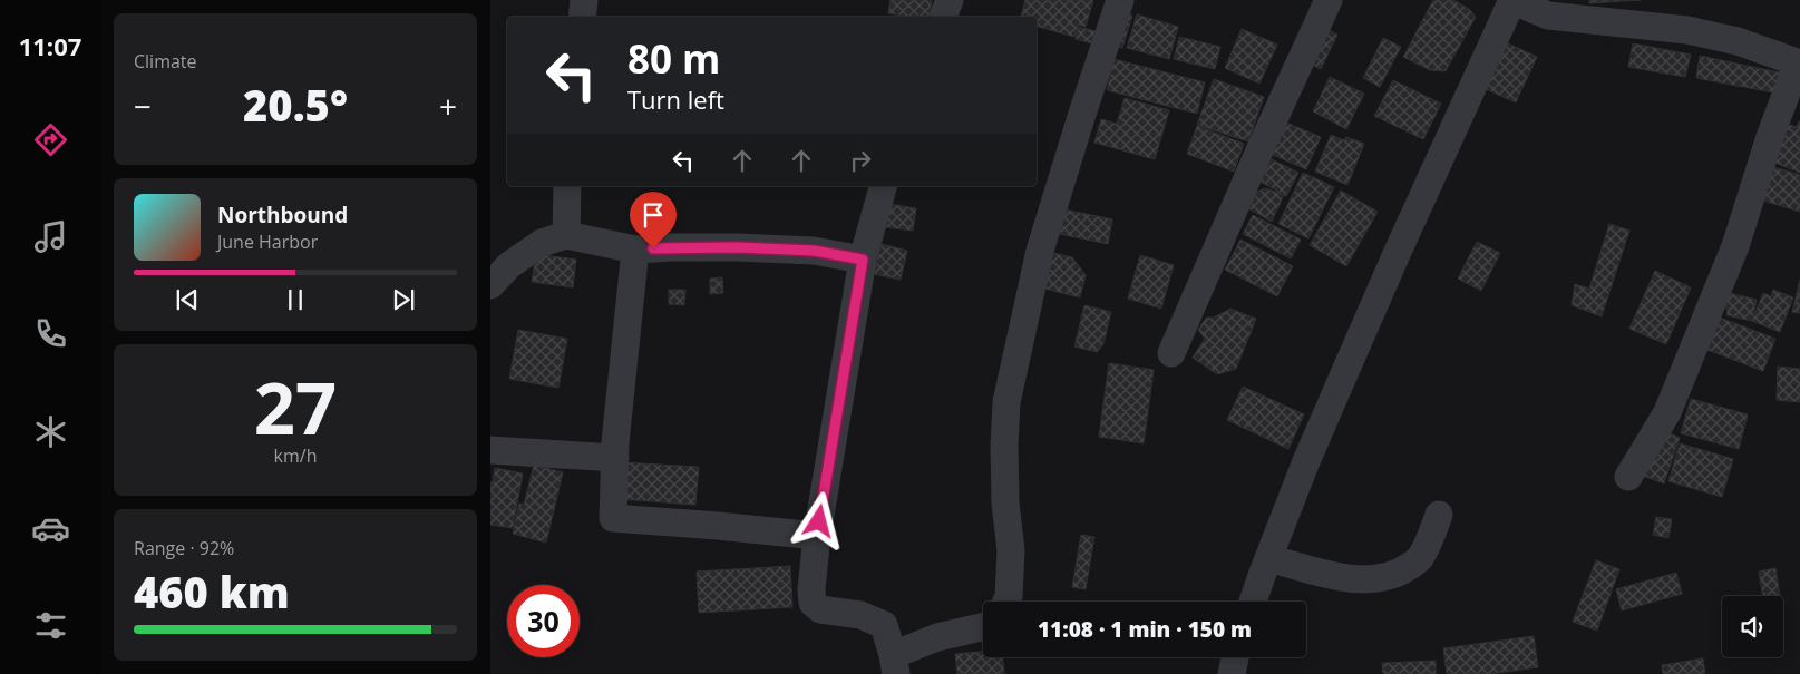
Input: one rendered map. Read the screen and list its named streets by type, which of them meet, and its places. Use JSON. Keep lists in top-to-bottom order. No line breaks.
{"page":{"tabs":"11:07","tile":["Climate",["27","km/h"],["Range · 92%","460 km"]],"turn":["80 m","Turn left"],"heat":["−","20.5°","+"],"song":["Northbound","June Harbor"],"limit":"30","trip":"11:08 · 1 min · 150 m"}}
